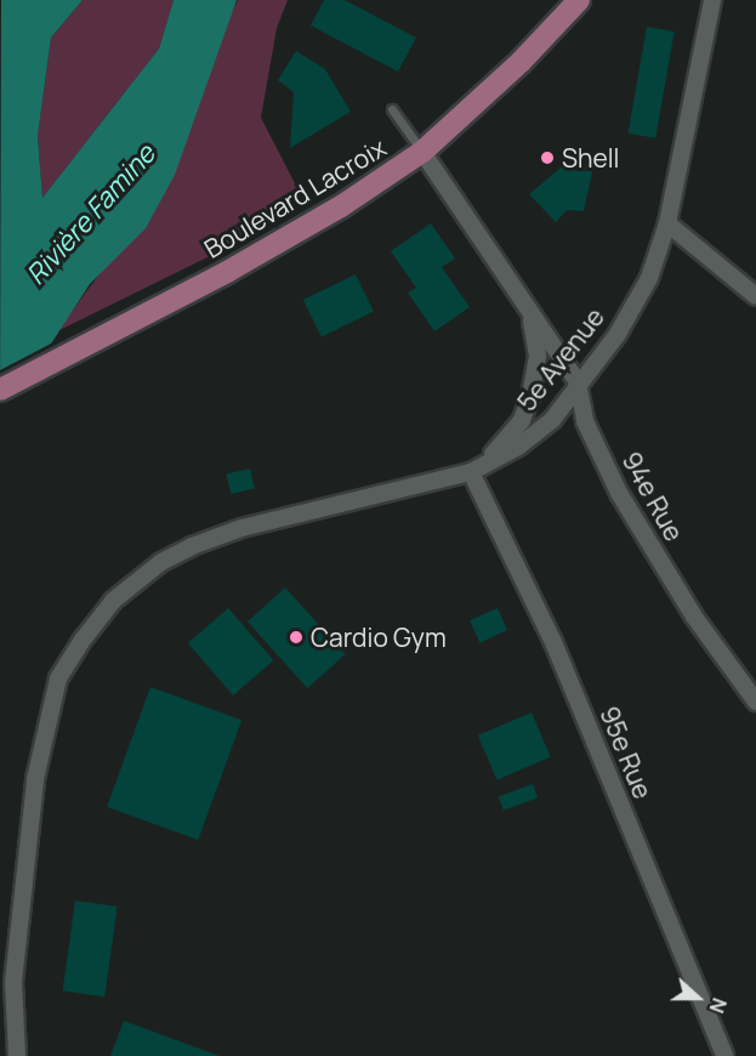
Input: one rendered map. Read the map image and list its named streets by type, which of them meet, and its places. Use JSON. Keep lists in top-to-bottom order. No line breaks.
{"streets":{"main road":["Boulevard Lacroix"],"street":["5e Avenue","94e Rue","95e Rue"]},"crossings":[["Boulevard Lacroix","94e Rue"],["5e Avenue","94e Rue"],["5e Avenue","95e Rue"],["94e Rue","95e Rue"]],"water":["Rivière Famine"],"places":["Shell","Cardio Gym"],"north":"right"}
